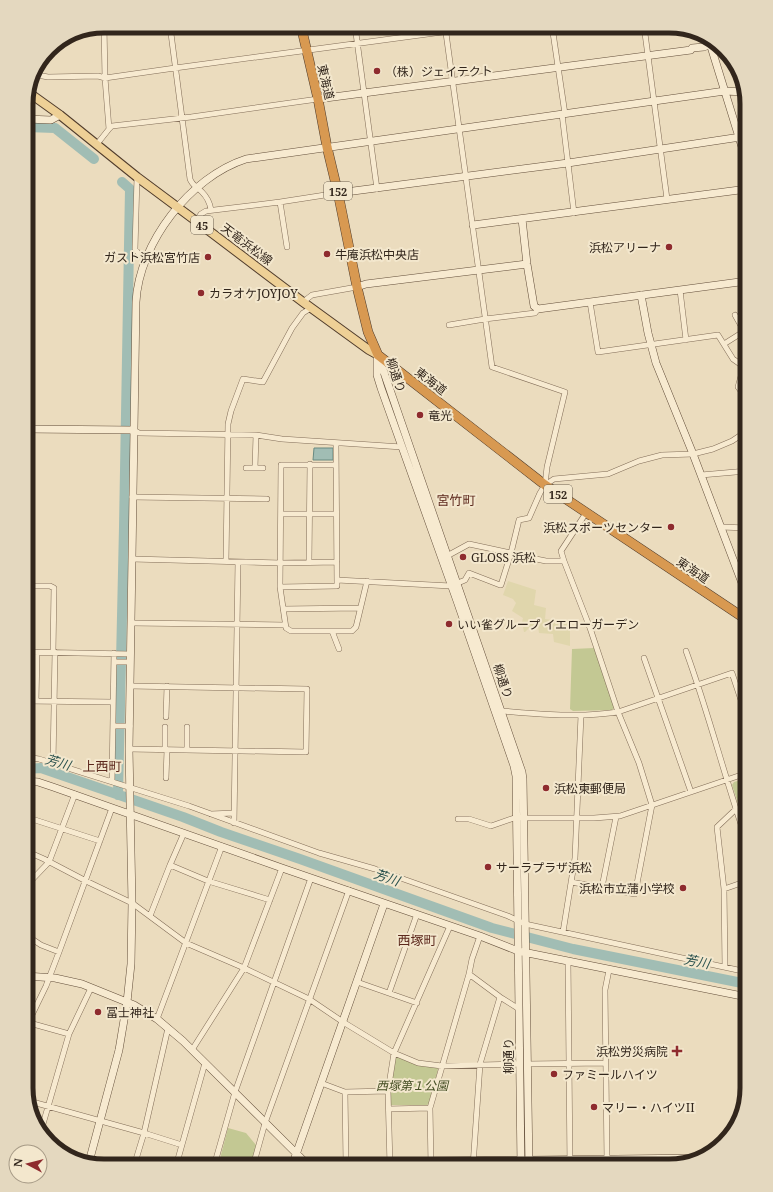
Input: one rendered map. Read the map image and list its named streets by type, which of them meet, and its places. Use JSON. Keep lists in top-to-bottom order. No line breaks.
{"streets":{"highway":["東海道","152"],"main road":["45","天竜浜松線"],"street":["柳通り"]},"crossings":[["東海道","天竜浜松線"],["東海道","柳通り"],["天竜浜松線","柳通り"]],"districts":["宮竹町","上西町","西塚町"],"water":["芳川"],"parks":["西塚第１公園"],"places":{"other":["（株）ジェイテクト","浜松アリーナ","牛庵浜松中央店","ガスト浜松宮竹店","カラオケJOYJOY","竜光","浜松スポーツセンター","GLOSS 浜松","いい雀グループ イエローガーデン","浜松東郵便局","サーラプラザ浜松","浜松市立蒲小学校","冨士神社","ファミールハイツ","マリー・ハイツII"],"health":["浜松労災病院"]},"north":"left"}
